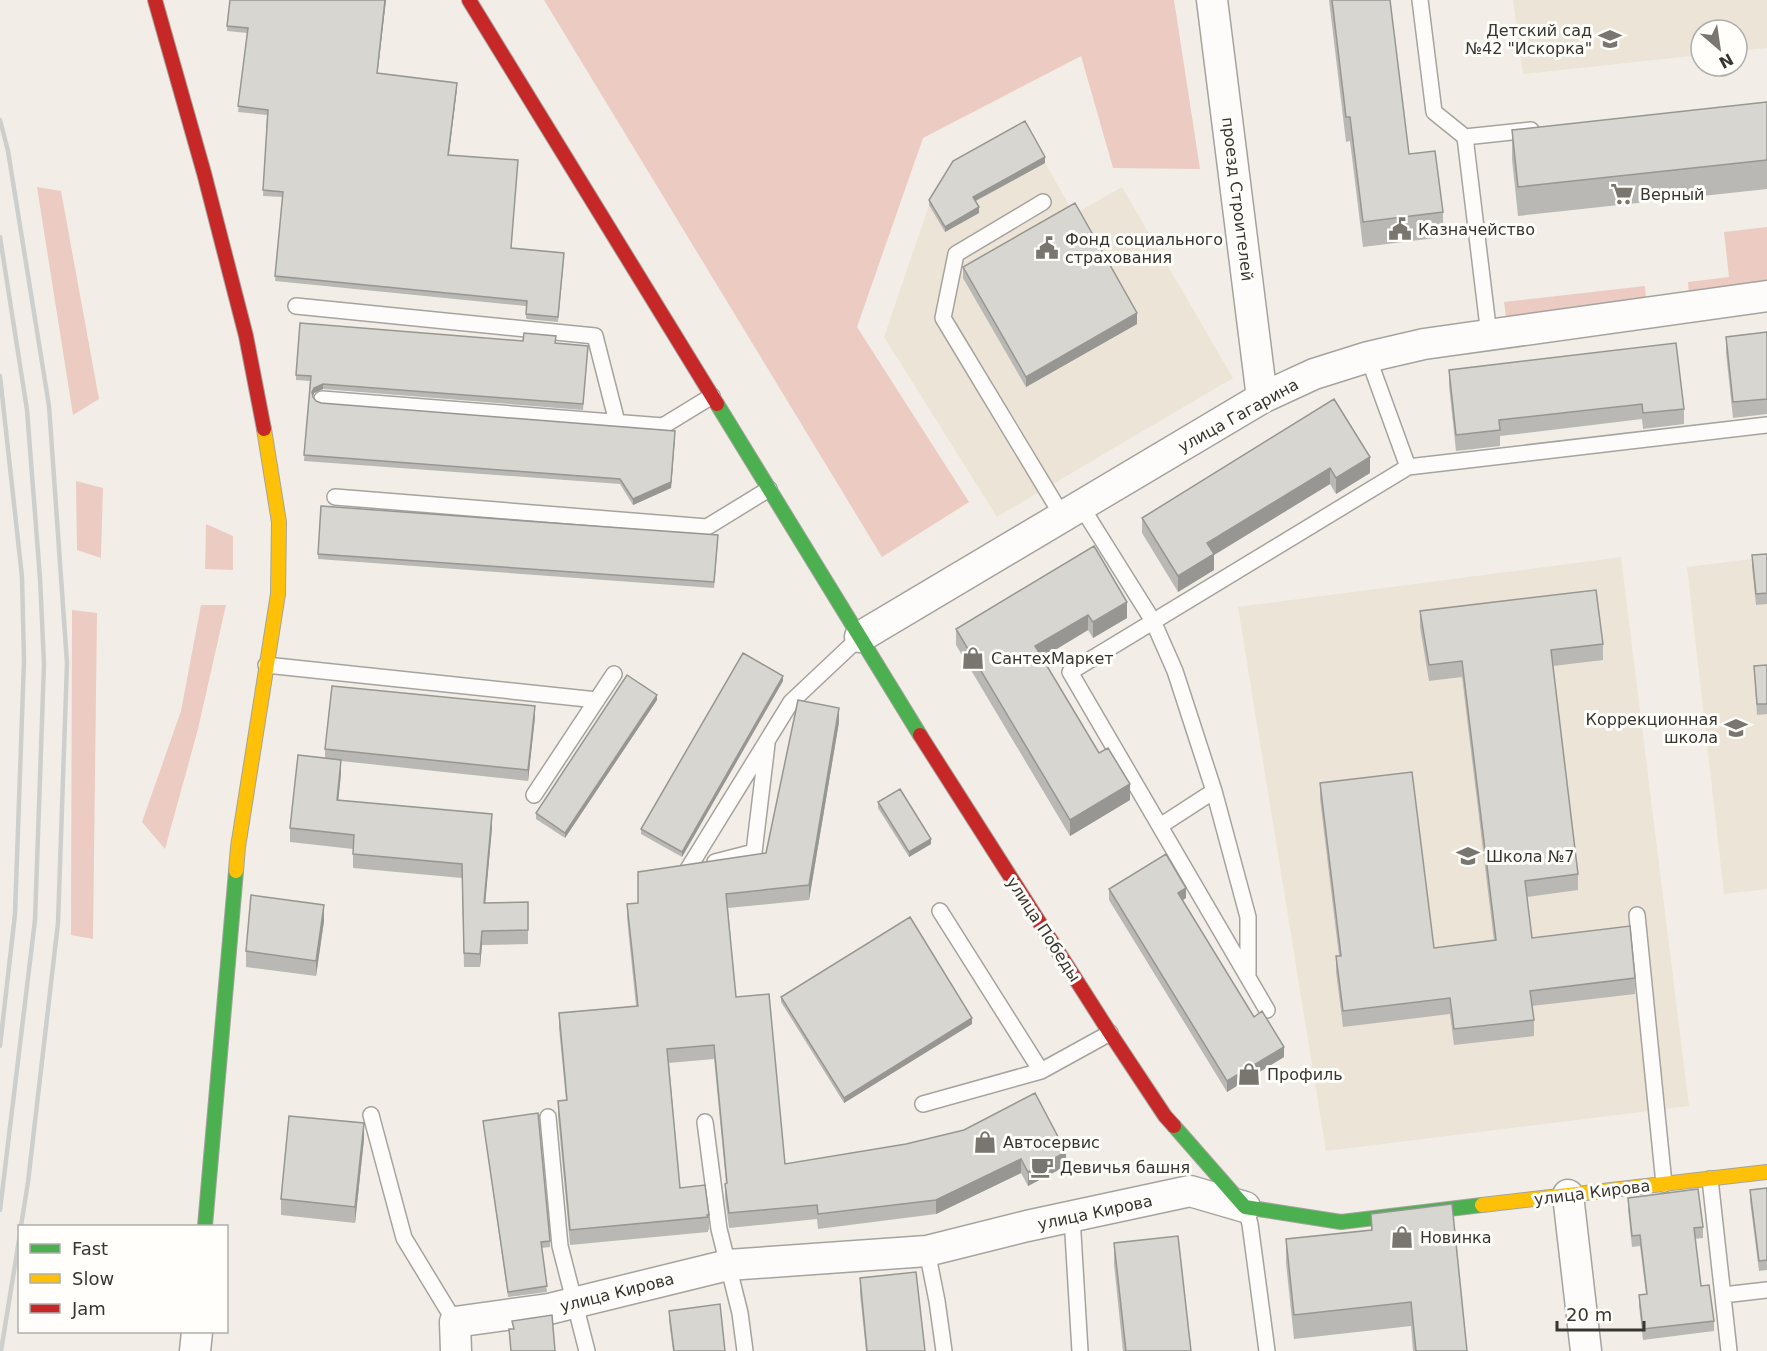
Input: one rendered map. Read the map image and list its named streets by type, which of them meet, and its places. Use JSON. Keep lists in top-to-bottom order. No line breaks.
{"streets":{"street":["проезд Строителей","улица Гагарина","улица Победы","улица Кирова"]},"crossings":[["проезд Строителей","улица Гагарина"],["улица Гагарина","улица Победы"],["улица Победы","улица Кирова"]],"places":{"school or university":["Детский сад №42 \"Искорка\"","Коррекционная школа","Школа №7"],"supermarket":["Верный"],"public building":["Казначейство","Фонд социального страхования"],"shop":["СантехМаркет","Профиль","Автосервис","Новинка"],"cafe":["Девичья башня"]},"legend":["Fast","Slow","Jam"],"scale_bar":"20 m","north":"bottom right"}
